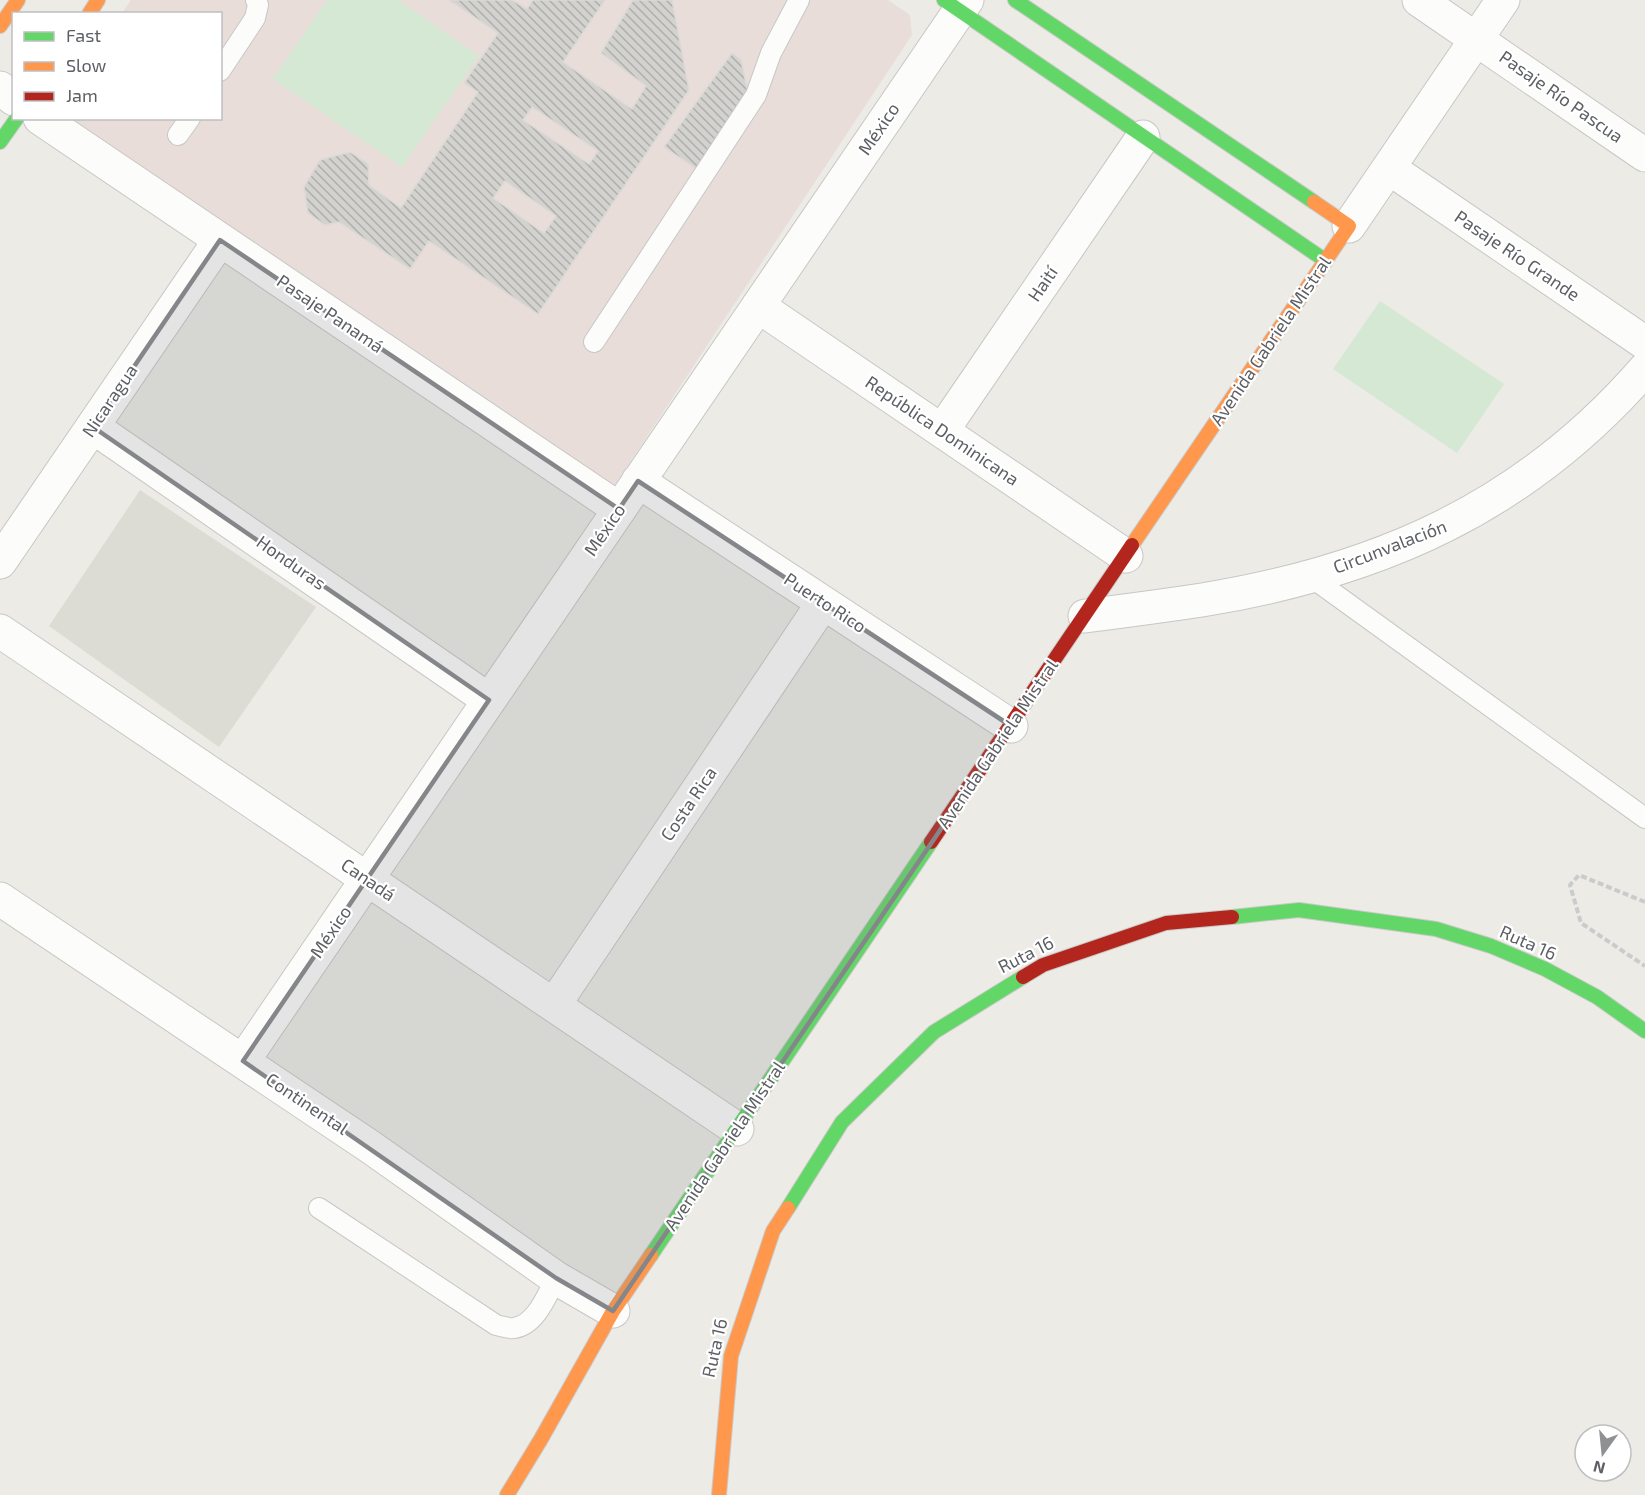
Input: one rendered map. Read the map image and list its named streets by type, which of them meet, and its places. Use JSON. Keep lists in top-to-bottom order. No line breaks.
{"streets":{"main road":["Avenida Gabriela Mistral","Ruta 16"],"street":["Pasaje Río Pascua","México","Pasaje Río Grande","Haití","Pasaje Panamá","Nicaragua","República Dominicana","Circunvalación","Honduras","Puerto Rico","Costa Rica","Canadá","Continental"]},"crossings":[["Pasaje Río Pascua","Avenida Gabriela Mistral"],["México","Pasaje Panamá"],["México","República Dominicana"],["México","Honduras"],["México","Puerto Rico"],["México","Canadá"],["México","Continental"],["Pasaje Río Grande","Avenida Gabriela Mistral"],["Haití","República Dominicana"],["Pasaje Panamá","Nicaragua"],["Avenida Gabriela Mistral","República Dominicana"],["Avenida Gabriela Mistral","Circunvalación"],["Avenida Gabriela Mistral","Puerto Rico"],["Avenida Gabriela Mistral","Canadá"],["Avenida Gabriela Mistral","Continental"],["Nicaragua","Honduras"],["Puerto Rico","Costa Rica"],["Costa Rica","Canadá"]],"legend":["Fast","Slow","Jam"],"north":"bottom"}
